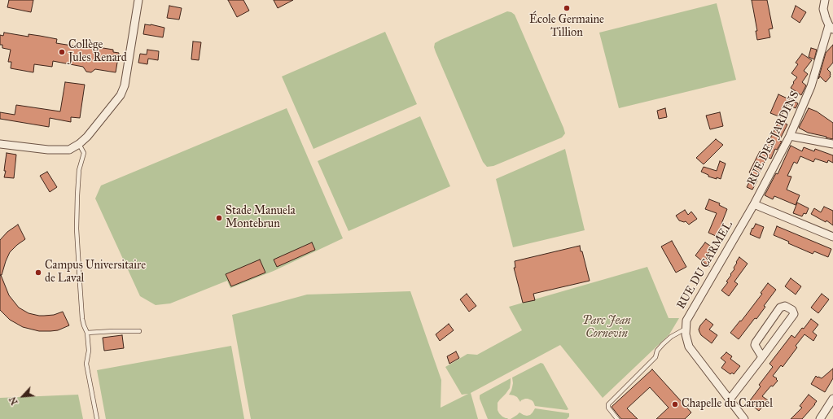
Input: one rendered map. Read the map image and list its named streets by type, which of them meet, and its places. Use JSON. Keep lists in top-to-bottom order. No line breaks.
{"streets":{"street":["RUE DES JARDINS","RUE DU CARMEL"]},"crossings":[["RUE DES JARDINS","RUE DU CARMEL"]],"parks":["Parc Jean Cornevin"],"places":["École Germaine Tillion","Collège Jules Renard","Stade Manuela Montebrun","Campus Universitaire de Laval","Chapelle du Carmel"],"north":"bottom left"}
